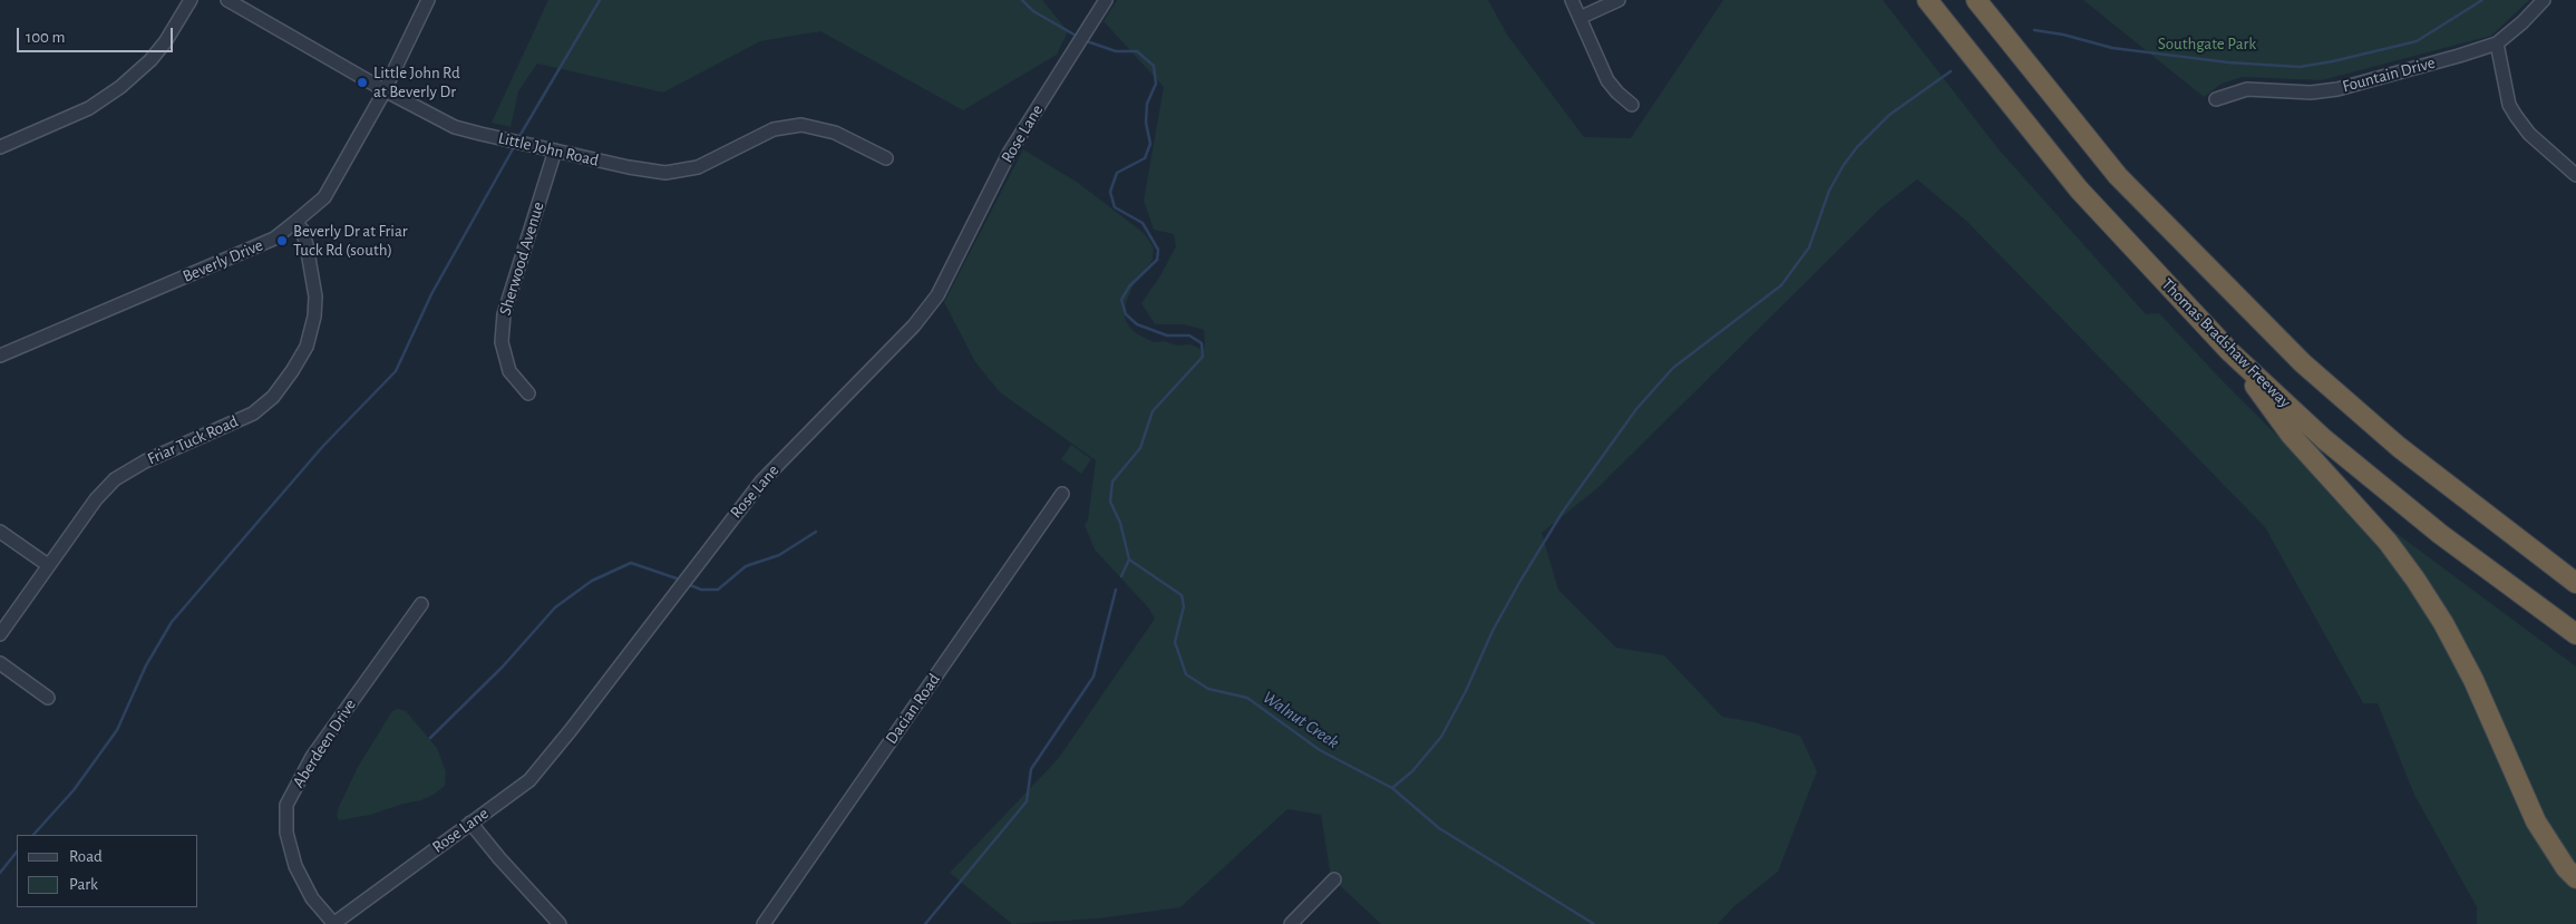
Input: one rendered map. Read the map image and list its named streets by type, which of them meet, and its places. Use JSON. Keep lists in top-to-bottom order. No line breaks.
{"streets":{"highway":["Thomas Bradshaw Freeway"],"street":["Fountain Drive","Rose Lane","Little John Road","Sherwood Avenue","Beverly Drive","Friar Tuck Road","Dacian Road","Aberdeen Drive"]},"crossings":[["Rose Lane","Aberdeen Drive"],["Little John Road","Sherwood Avenue"],["Little John Road","Beverly Drive"],["Beverly Drive","Friar Tuck Road"]],"water":["Walnut Creek"],"parks":["Southgate Park"],"places":["Little John Rd at Beverly Dr","Beverly Dr at Friar Tuck Rd (south)"],"legend":["Road","Park"],"scale_bar":"100 m"}
